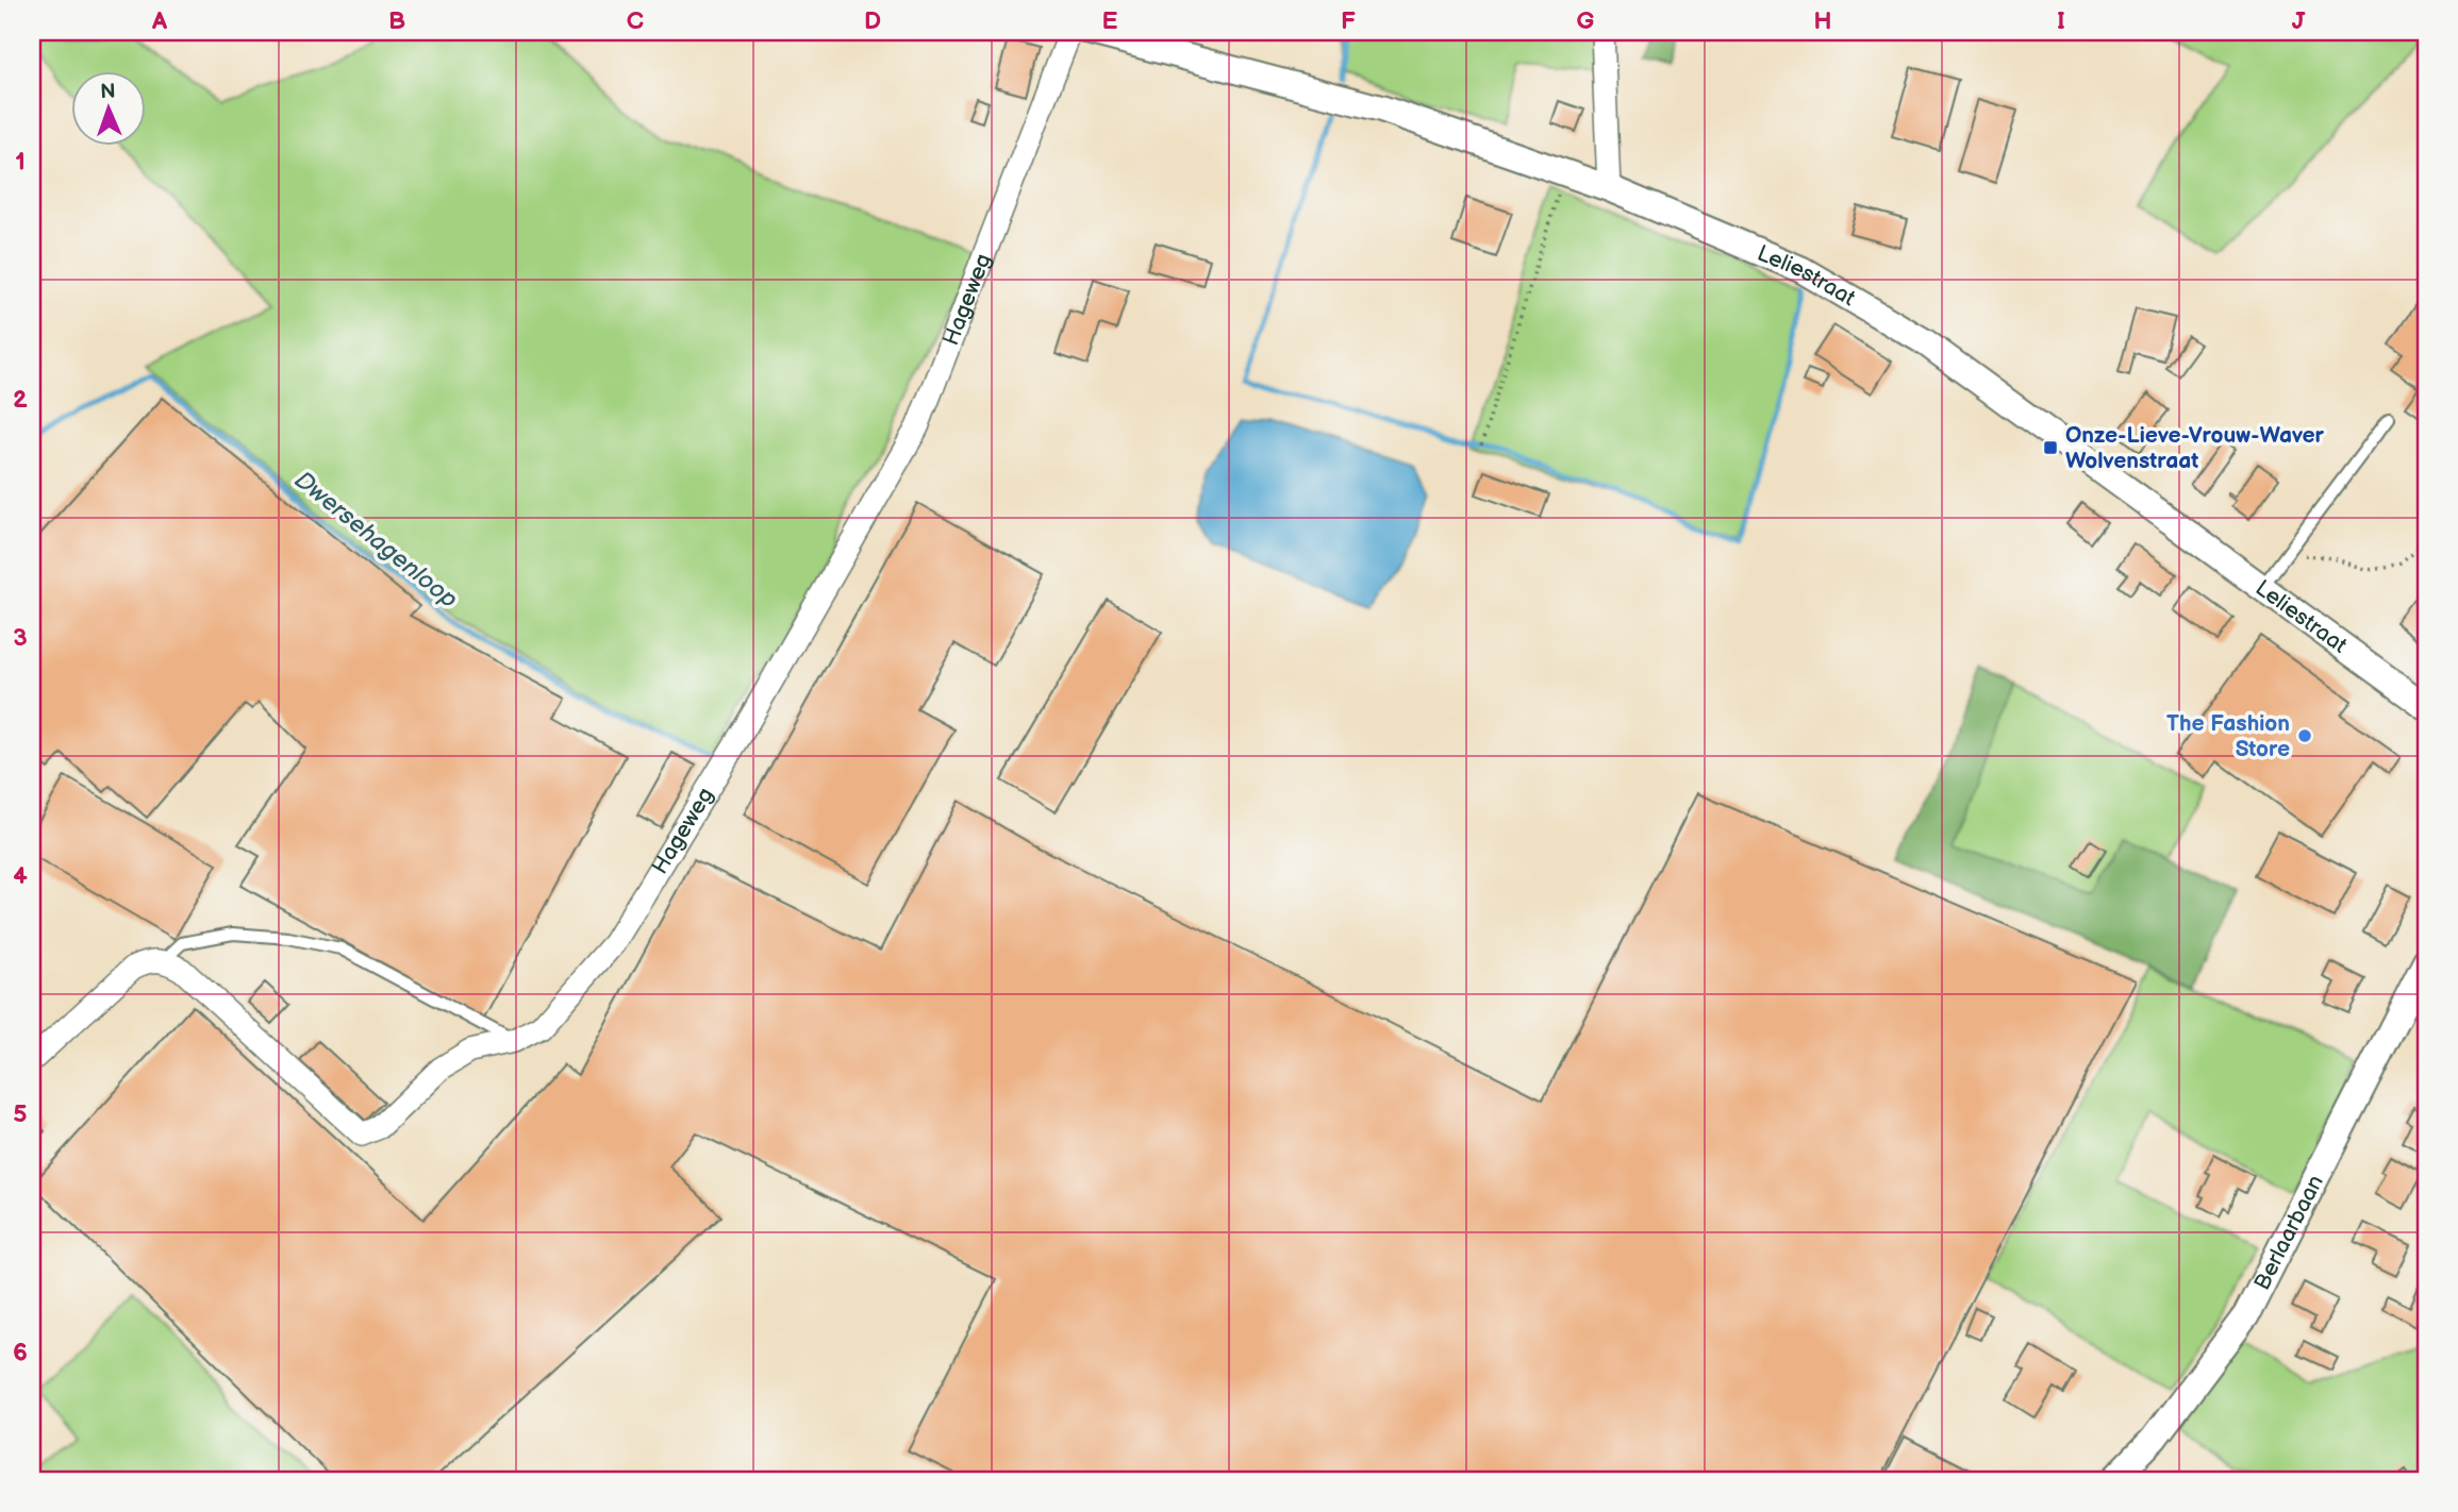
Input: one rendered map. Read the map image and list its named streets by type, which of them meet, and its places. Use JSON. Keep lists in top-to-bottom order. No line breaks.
{"streets":{"street":["Leliestraat","Hageweg","Berlaarbaan"]},"water":["Dwersehagenloop"],"places":{"transit":["Onze-Lieve-Vrouw-Waver Wolvenstraat"],"other":["The Fashion Store"]},"north":"top","grid":{"columns":["A","B","C","D","E","F","G","H","I","J"],"rows":["1","2","3","4","5","6"]}}
